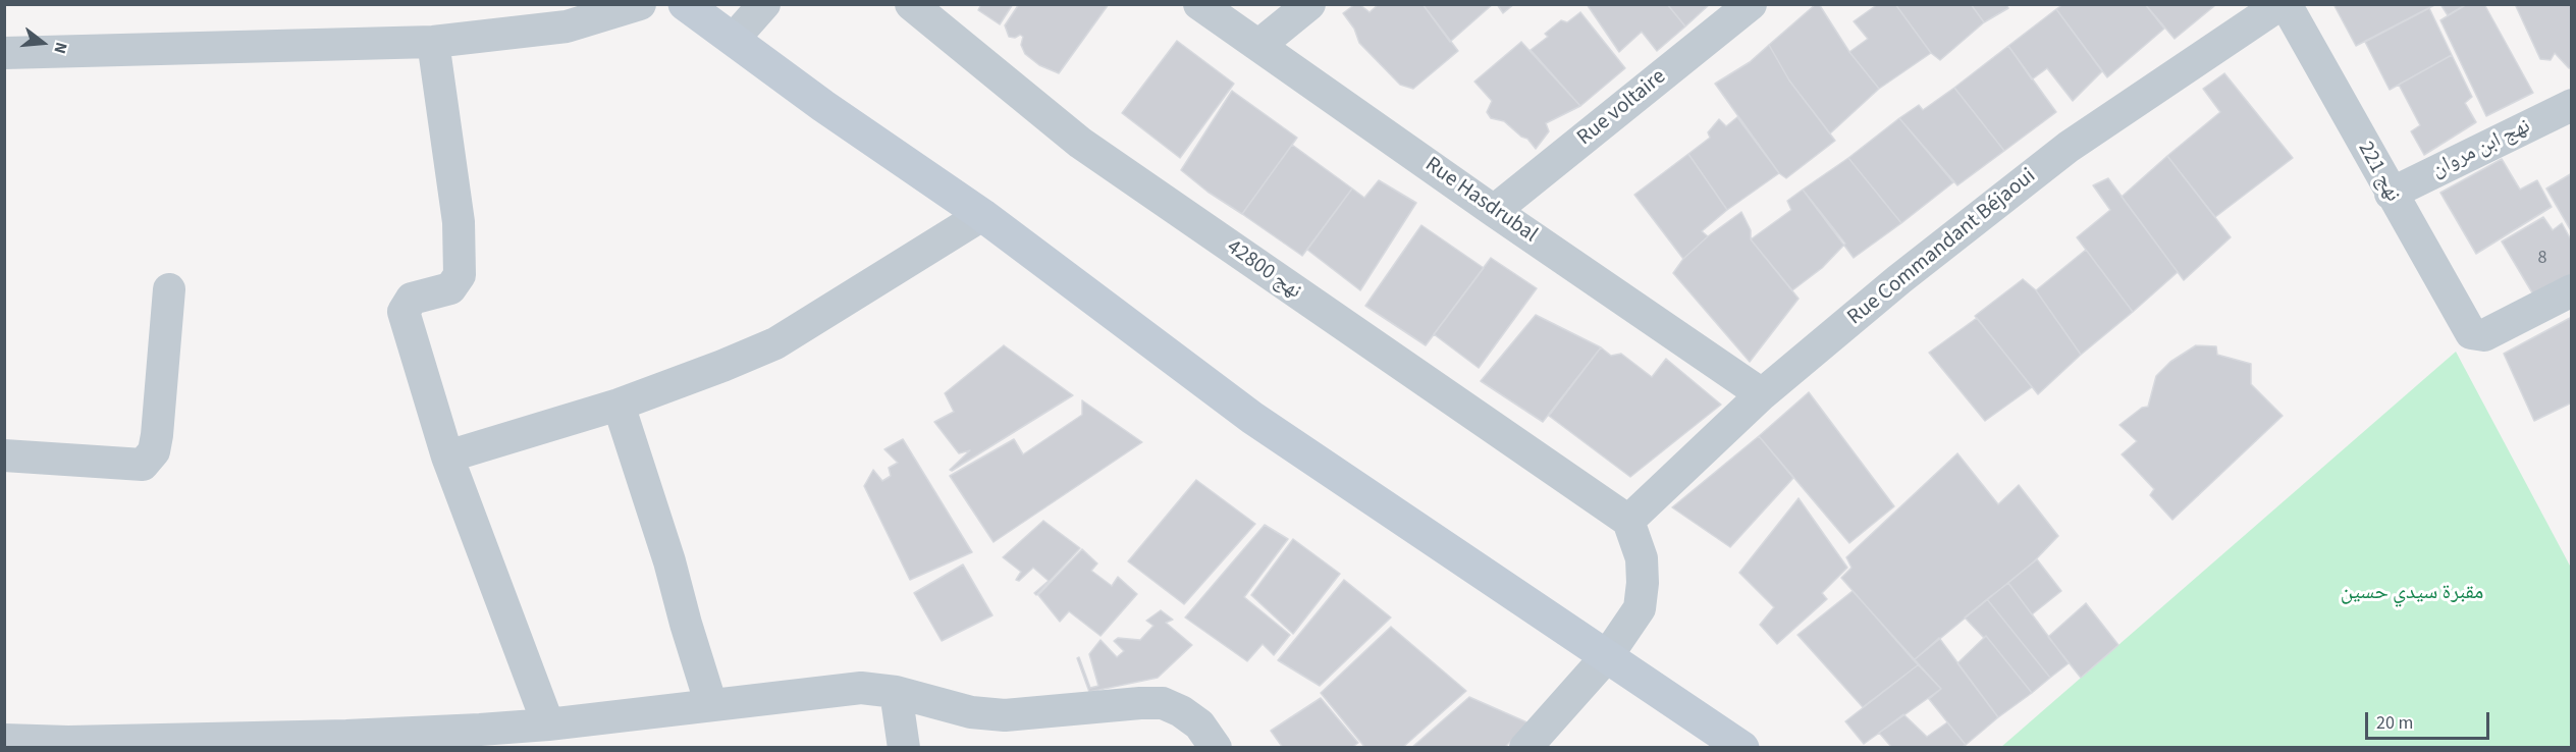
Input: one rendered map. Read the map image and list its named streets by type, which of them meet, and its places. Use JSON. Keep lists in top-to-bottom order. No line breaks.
{"streets":{"street":["Rue voltaire","نهج ابن مروان","نهج 221","Rue Hasdrubal","Rue Commandant Béjaoui","نهج 42800"]},"crossings":[["Rue voltaire","Rue Hasdrubal"],["نهج ابن مروان","نهج 221"],["Rue Hasdrubal","Rue Commandant Béjaoui"],["Rue Commandant Béjaoui","نهج 42800"]],"parks":["مقبرة سيدي حسين"],"house_numbers":["8"],"scale_bar":"20 m","north":"right"}
